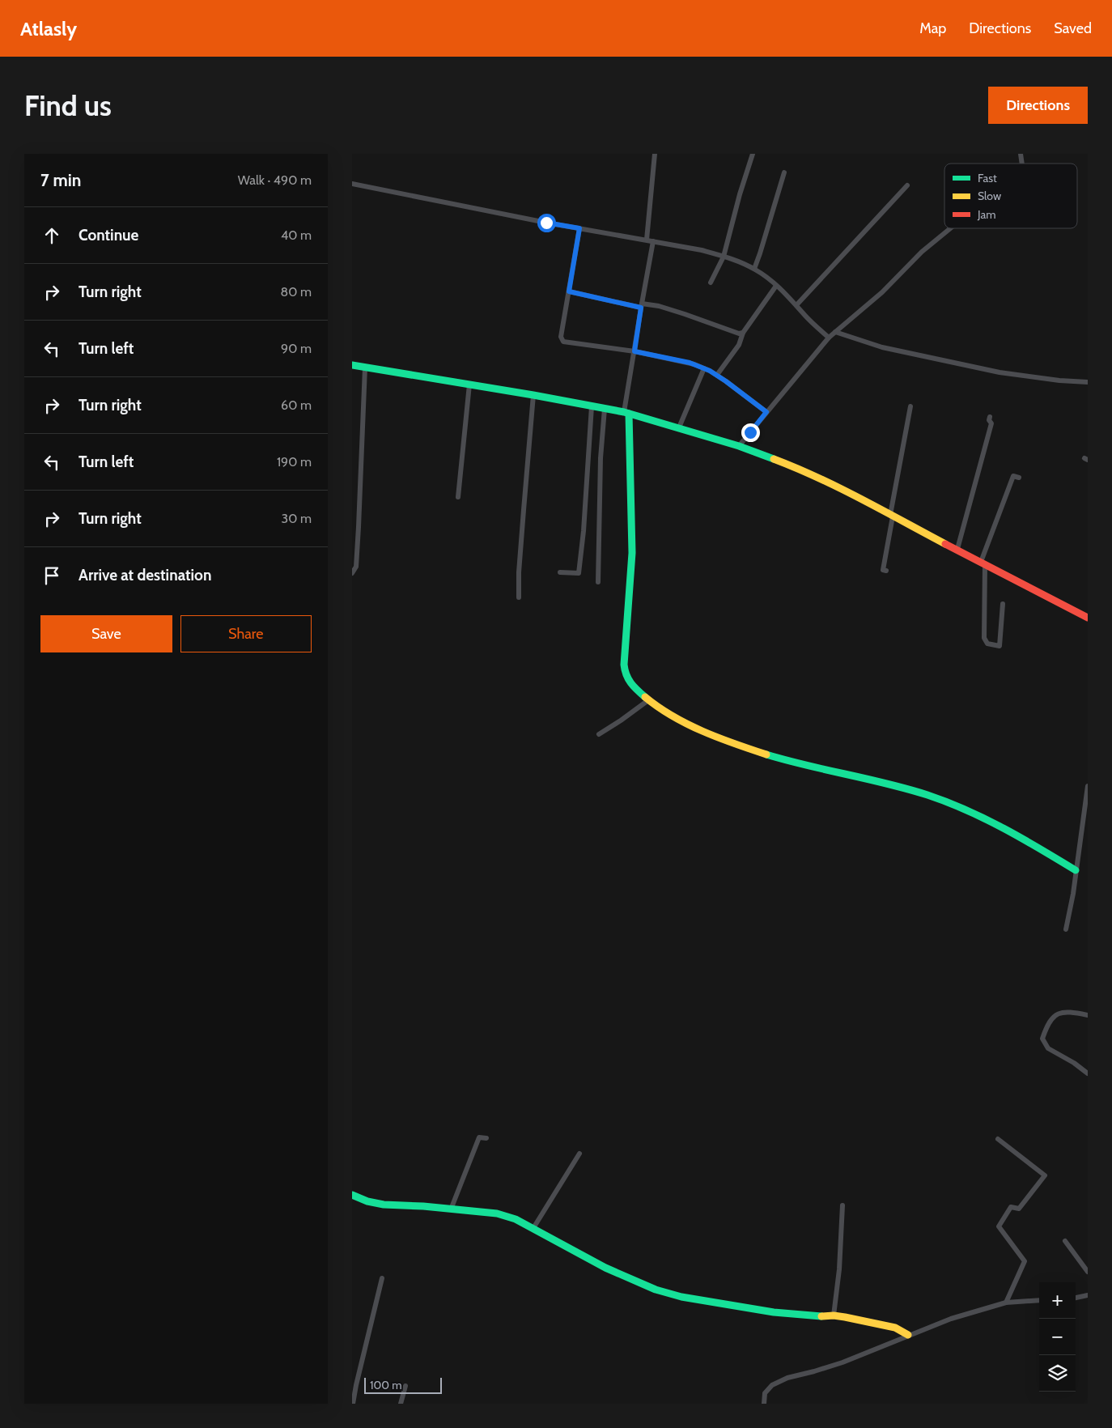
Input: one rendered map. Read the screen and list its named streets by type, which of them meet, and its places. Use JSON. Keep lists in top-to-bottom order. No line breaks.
{"legend":["Fast","Slow","Jam"],"scale_bar":"100 m","page":{"header":"Atlasly","nav":["Map","Directions","Saved"],"buttons":["Directions",["Save","Share"]],"title":"Find us","heading":["7 min","Walk · 490 m"],"list":[["Continue","40 m"],["Turn right","80 m"],["Turn left","90 m"],["Turn right","60 m"],["Turn left","190 m"],["Turn right","30 m"],"Arrive at destination"],"map_buttons":["+","−"],"scale":"100 m"}}
